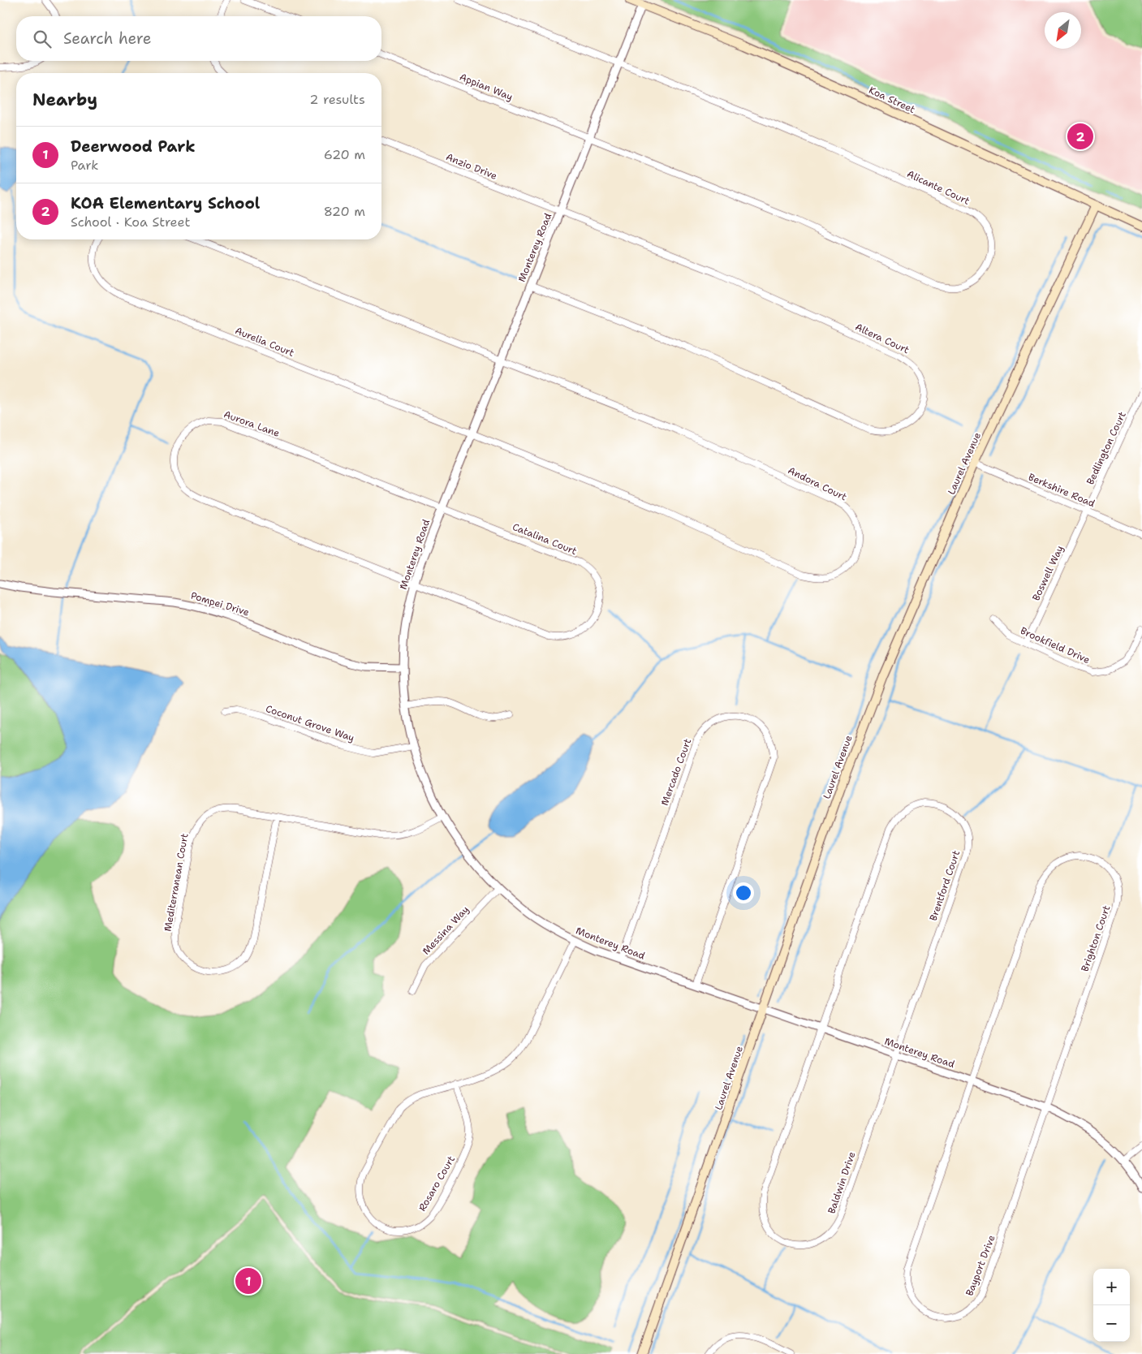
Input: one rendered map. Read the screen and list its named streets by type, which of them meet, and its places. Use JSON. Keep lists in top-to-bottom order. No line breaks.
{"streets":{"main road":["Koa Street","Laurel Avenue"],"street":["Appian Way","Anzio Drive","Alicante Court","Monterey Road","Altera Court","Aurelia Court","Aurora Lane","Bedlington Court","Andora Court","Berkshire Road","Catalina Court","Boswell Way","Pompei Drive","Brookfield Drive","Coconut Grove Way","Mercado Court","Mediterranean Court","Brentford Court","Messina Way","Brighton Court","Baldwin Drive","Rosaro Court","Bayport Drive"]},"crossings":[["Appian Way","Alicante Court"],["Appian Way","Monterey Road"],["Koa Street","Monterey Road"],["Koa Street","Laurel Avenue"],["Anzio Drive","Monterey Road"],["Anzio Drive","Altera Court"],["Alicante Court","Monterey Road"],["Monterey Road","Altera Court"],["Monterey Road","Aurelia Court"],["Monterey Road","Aurora Lane"],["Monterey Road","Laurel Avenue"],["Monterey Road","Andora Court"],["Monterey Road","Catalina Court"],["Monterey Road","Pompei Drive"],["Monterey Road","Coconut Grove Way"],["Monterey Road","Mercado Court"],["Monterey Road","Mediterranean Court"],["Monterey Road","Brentford Court"],["Monterey Road","Messina Way"],["Monterey Road","Brighton Court"],["Monterey Road","Baldwin Drive"],["Monterey Road","Rosaro Court"],["Monterey Road","Bayport Drive"],["Aurelia Court","Andora Court"],["Aurora Lane","Catalina Court"],["Bedlington Court","Berkshire Road"],["Bedlington Court","Boswell Way"],["Laurel Avenue","Berkshire Road"],["Berkshire Road","Boswell Way"],["Boswell Way","Brookfield Drive"],["Brentford Court","Baldwin Drive"],["Brighton Court","Bayport Drive"]],"north":"bottom left","page":{"search":"Search here","heading":["Nearby","2 results"],"pins":["2","1"],"list":[{"mark":"1","name":"Deerwood Park","note":"Park","value":"620 m"},{"mark":"2","name":"KOA Elementary School","note":"School · Koa Street","value":"820 m"}],"map_buttons":["+","−"]}}
